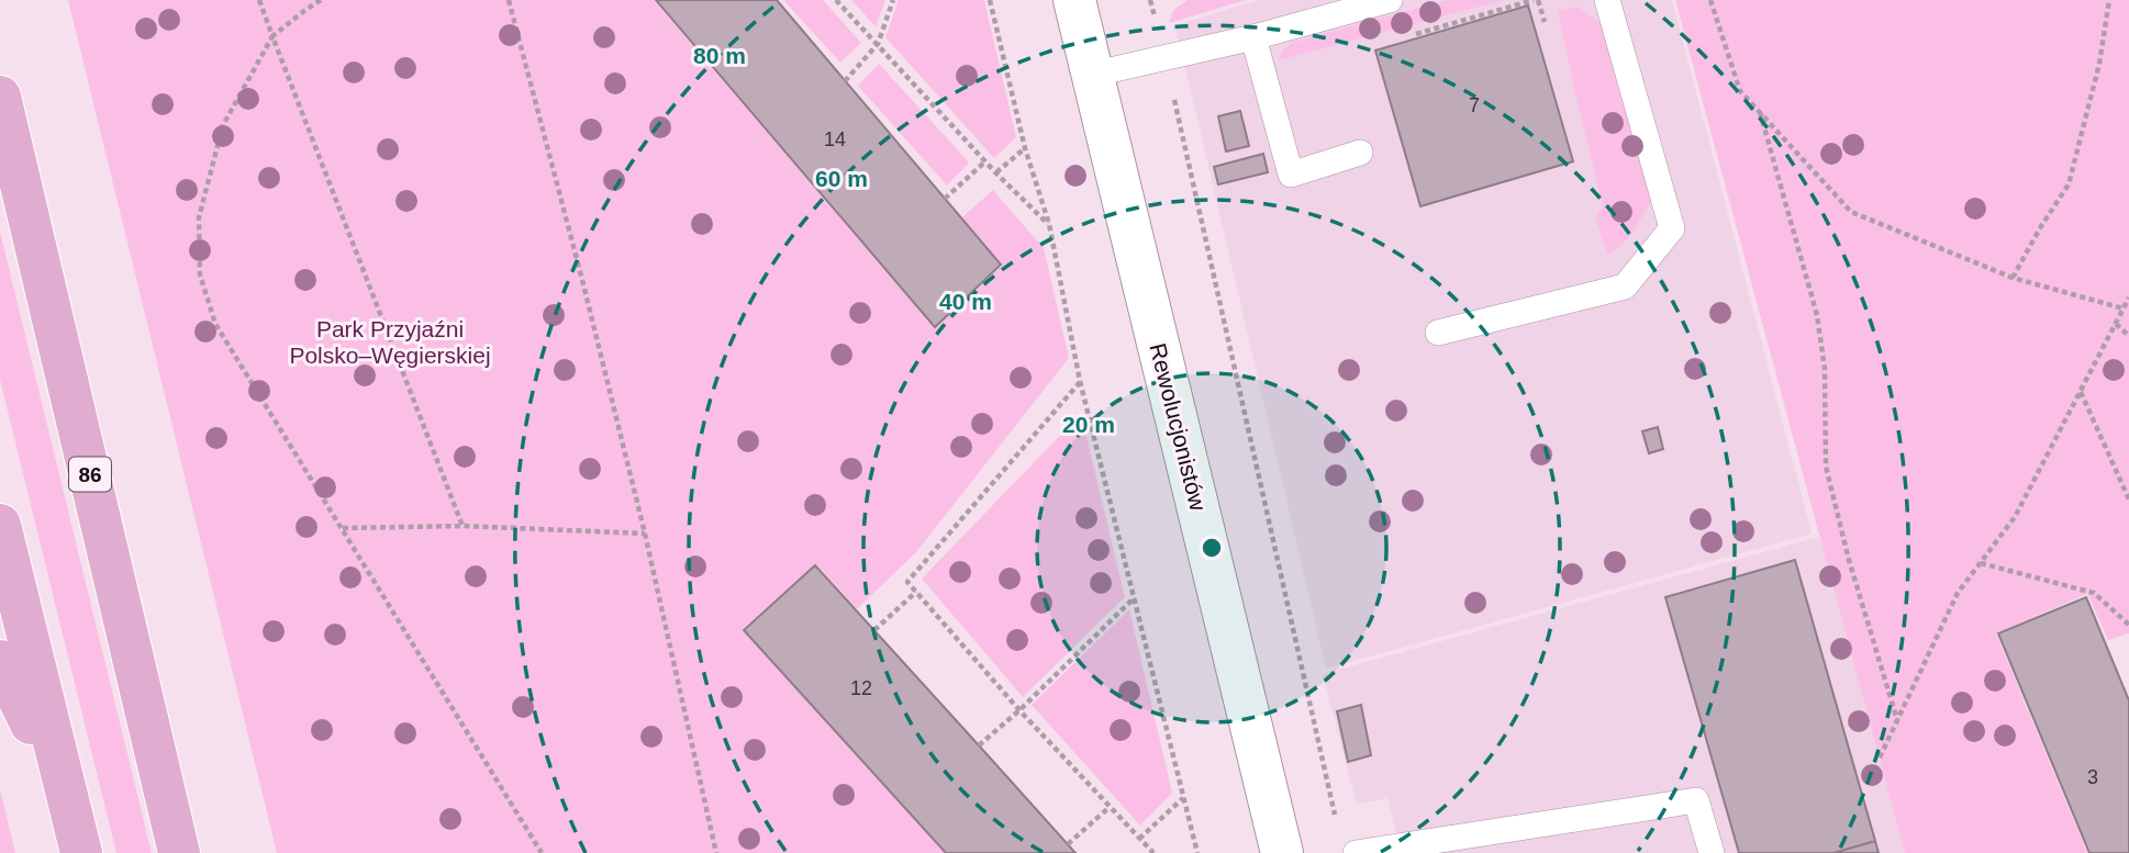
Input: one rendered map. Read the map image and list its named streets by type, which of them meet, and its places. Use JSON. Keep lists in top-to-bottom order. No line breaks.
{"streets":{"main road":["86"],"street":["Rewolucjonistów"]},"parks":["Park Przyjaźni Polsko–Węgierskiej"],"house_numbers":["7","14","12","3"],"rings":["80 m","60 m","40 m","20 m"]}
